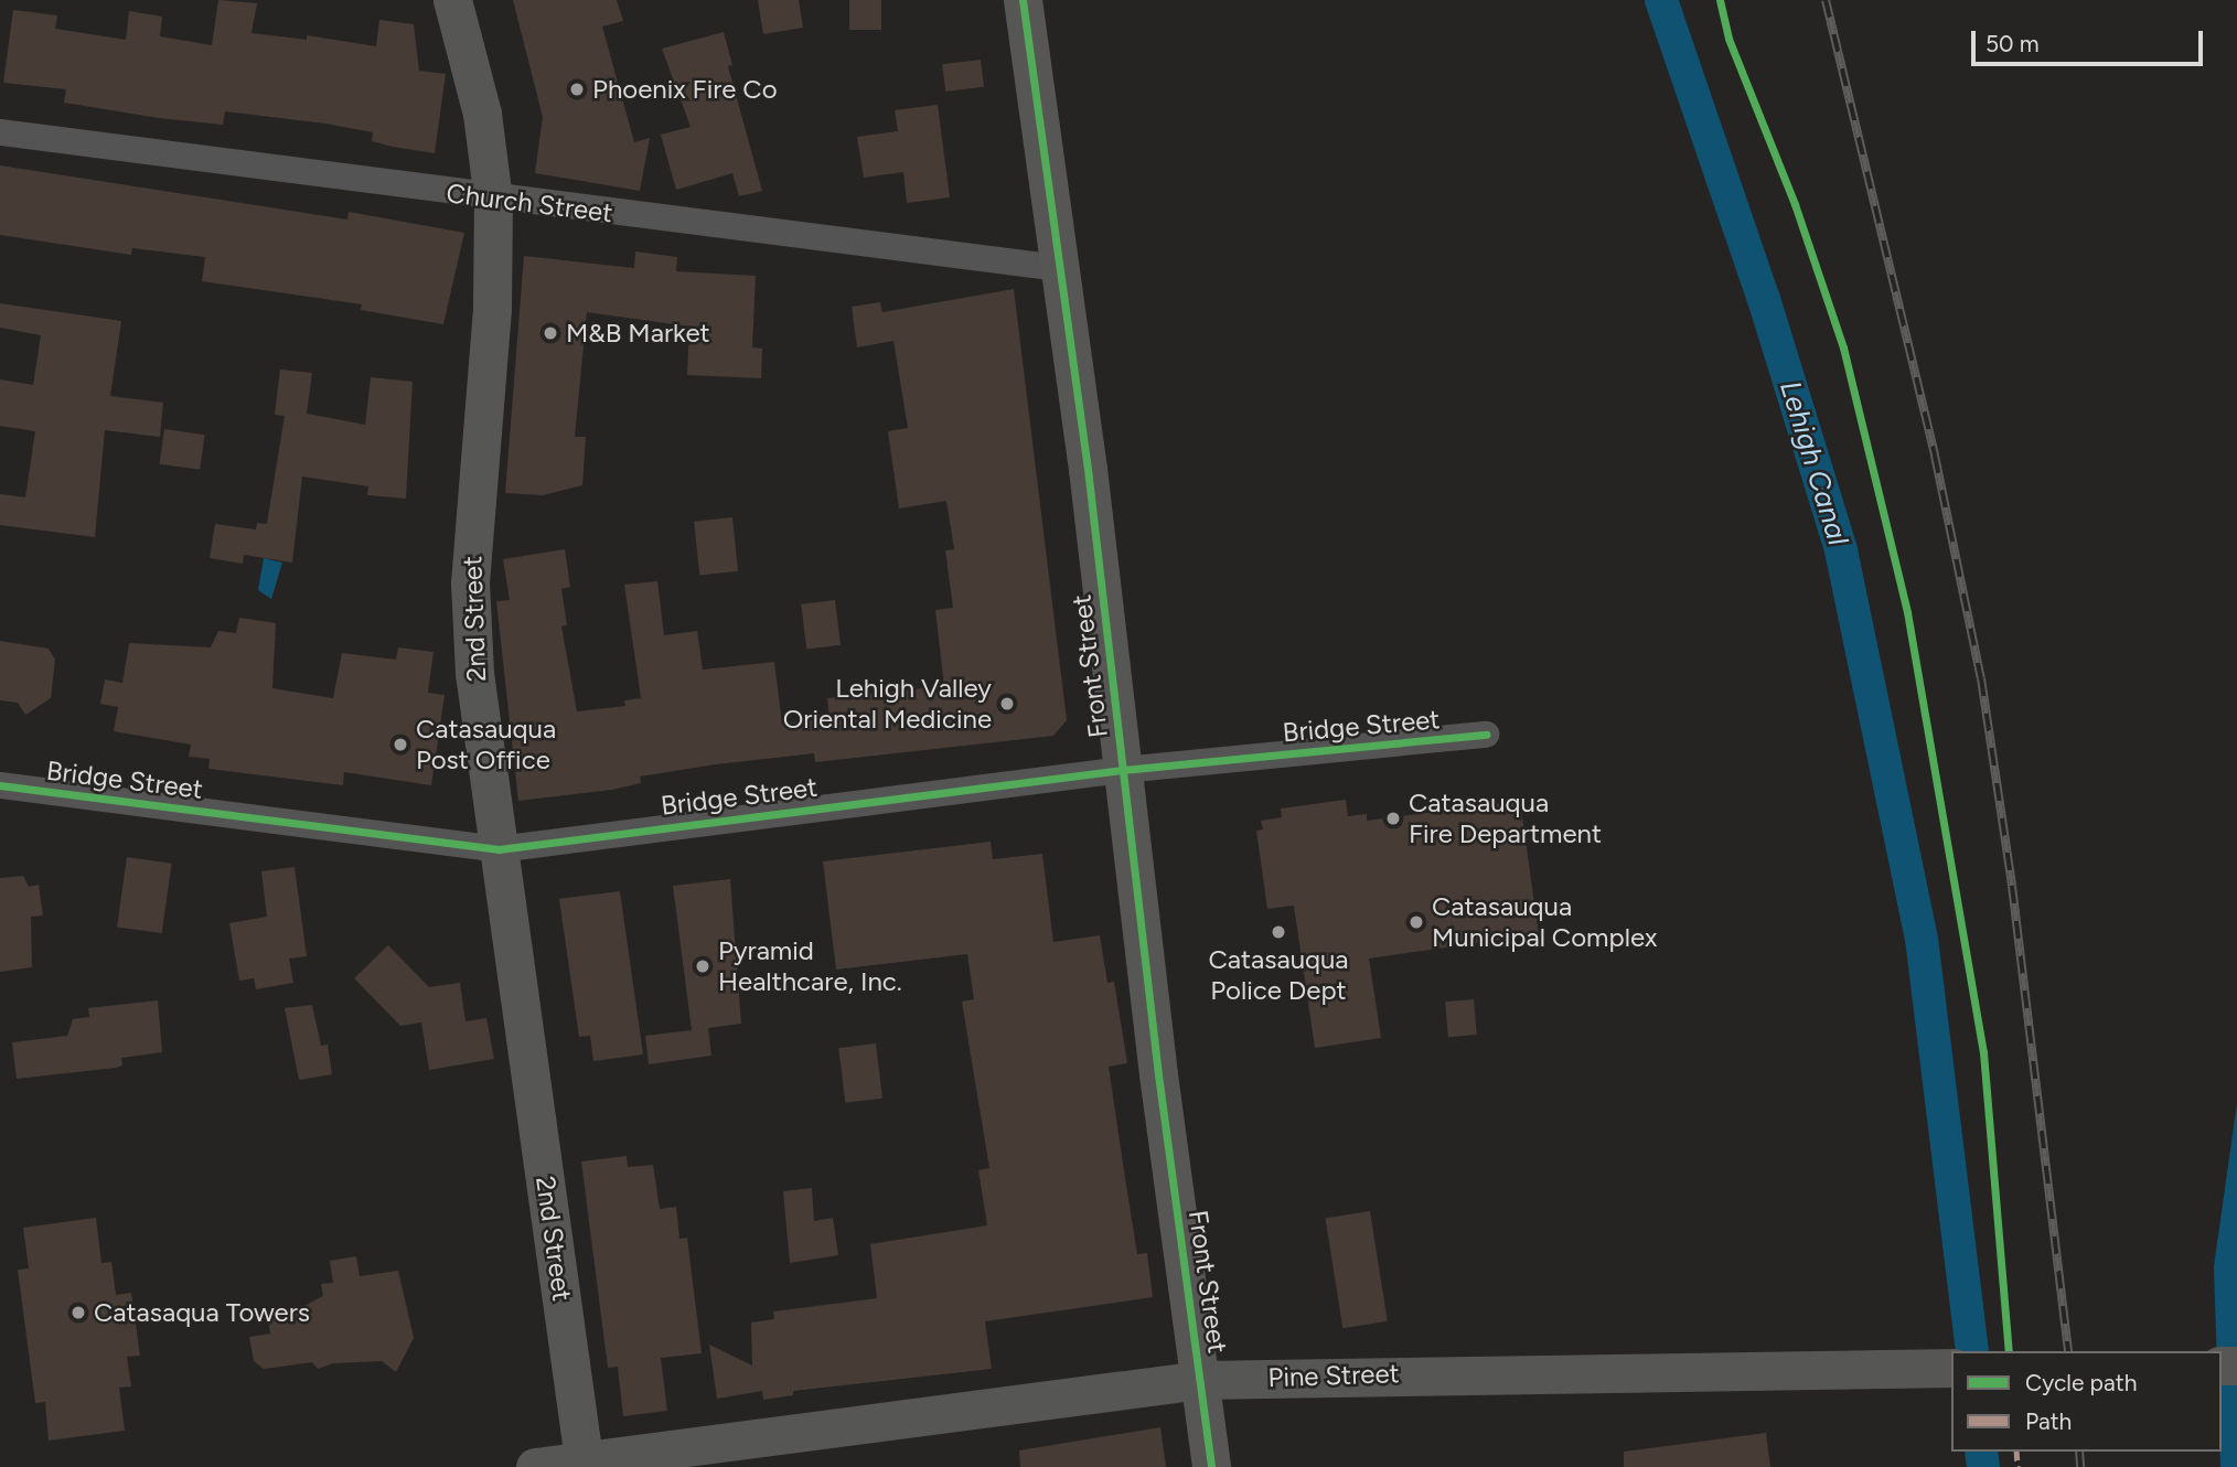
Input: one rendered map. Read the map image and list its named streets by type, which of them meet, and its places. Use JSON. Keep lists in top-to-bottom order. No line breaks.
{"streets":{"main road":["2nd Street","Front Street","Pine Street"],"street":["Church Street","Bridge Street"]},"crossings":[["Church Street","2nd Street"],["Church Street","Front Street"],["2nd Street","Bridge Street"],["2nd Street","Pine Street"],["Front Street","Bridge Street"],["Front Street","Pine Street"]],"water":["Lehigh Canal"],"places":["Phoenix Fire Co","M&B Market","Lehigh Valley Oriental Medicine","Catasauqua Post Office","Catasauqua Fire Department","Catasauqua Municipal Complex","Catasauqua Police Dept","Pyramid Healthcare, Inc.","Catasaqua Towers"],"legend":["Cycle path","Path"],"scale_bar":"50 m"}
